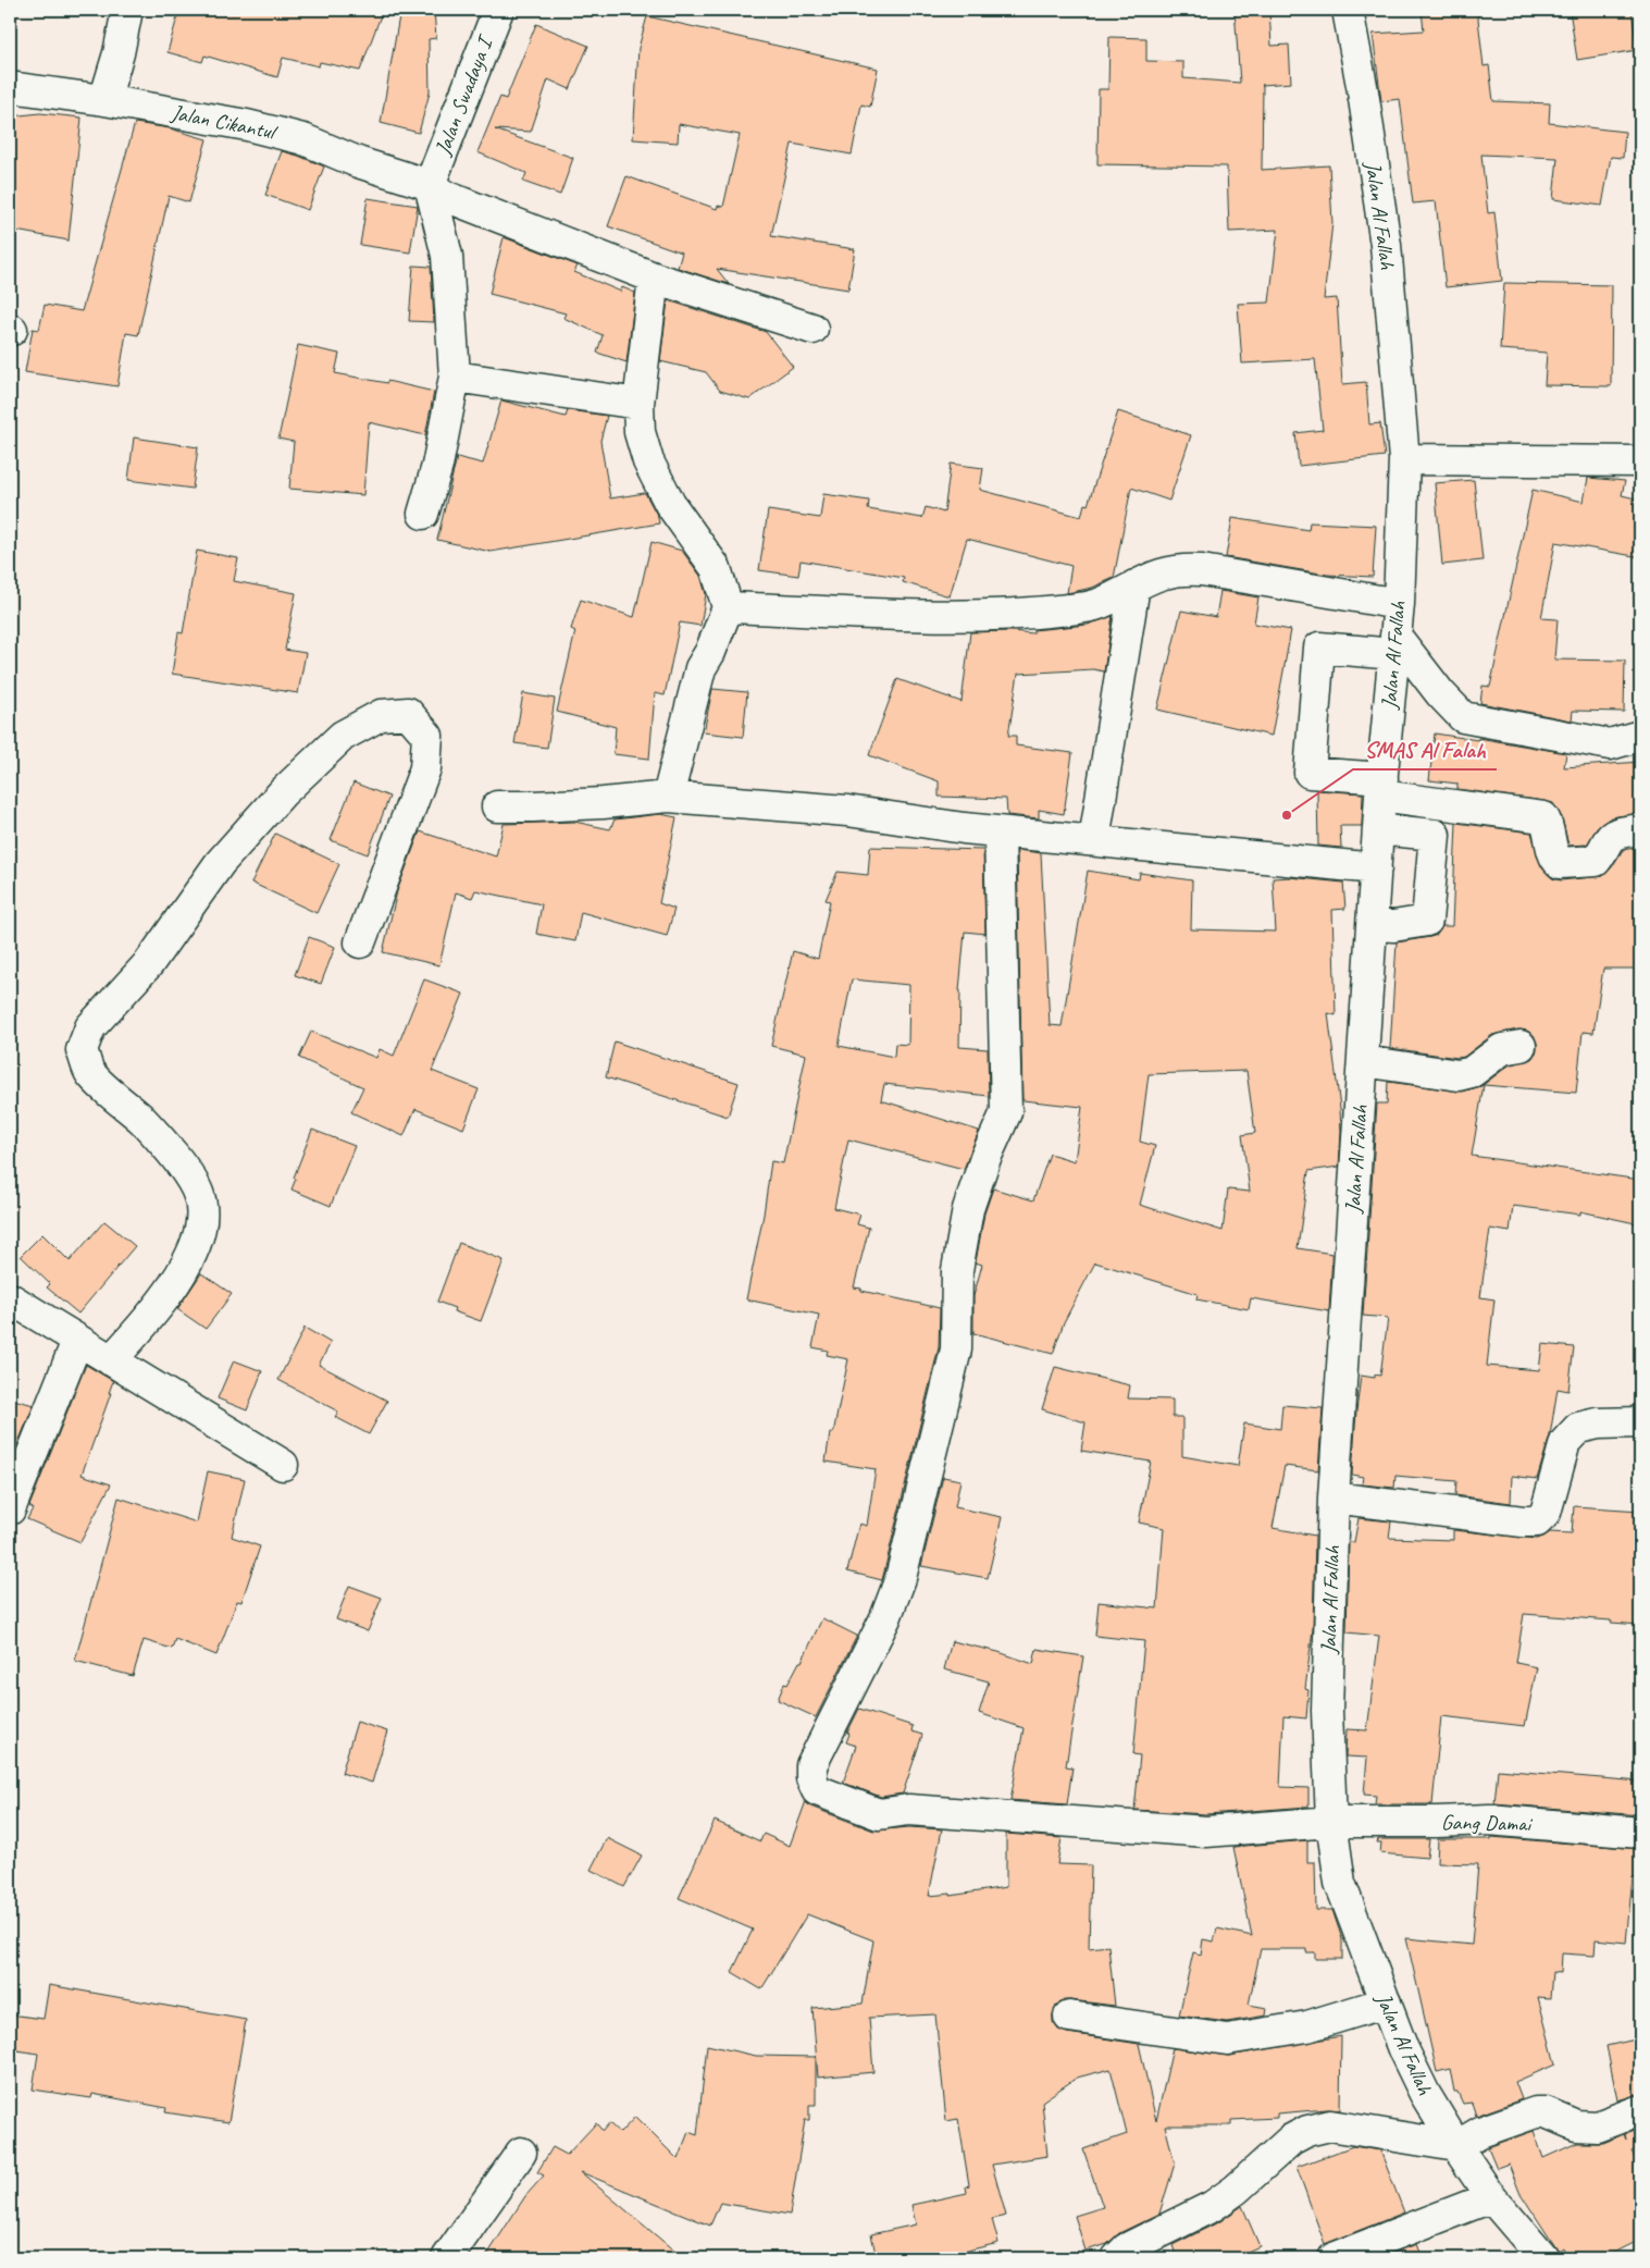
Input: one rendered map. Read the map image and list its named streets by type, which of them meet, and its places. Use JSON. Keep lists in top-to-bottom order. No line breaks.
{"streets":{"street":["Jalan Swadaya I","Jalan Cikantul","Jalan Al Fallah","Gang Damai"]},"crossings":[["Jalan Swadaya I","Jalan Cikantul"],["Jalan Al Fallah","Gang Damai"]],"places":["SMAS Al Falah"]}
